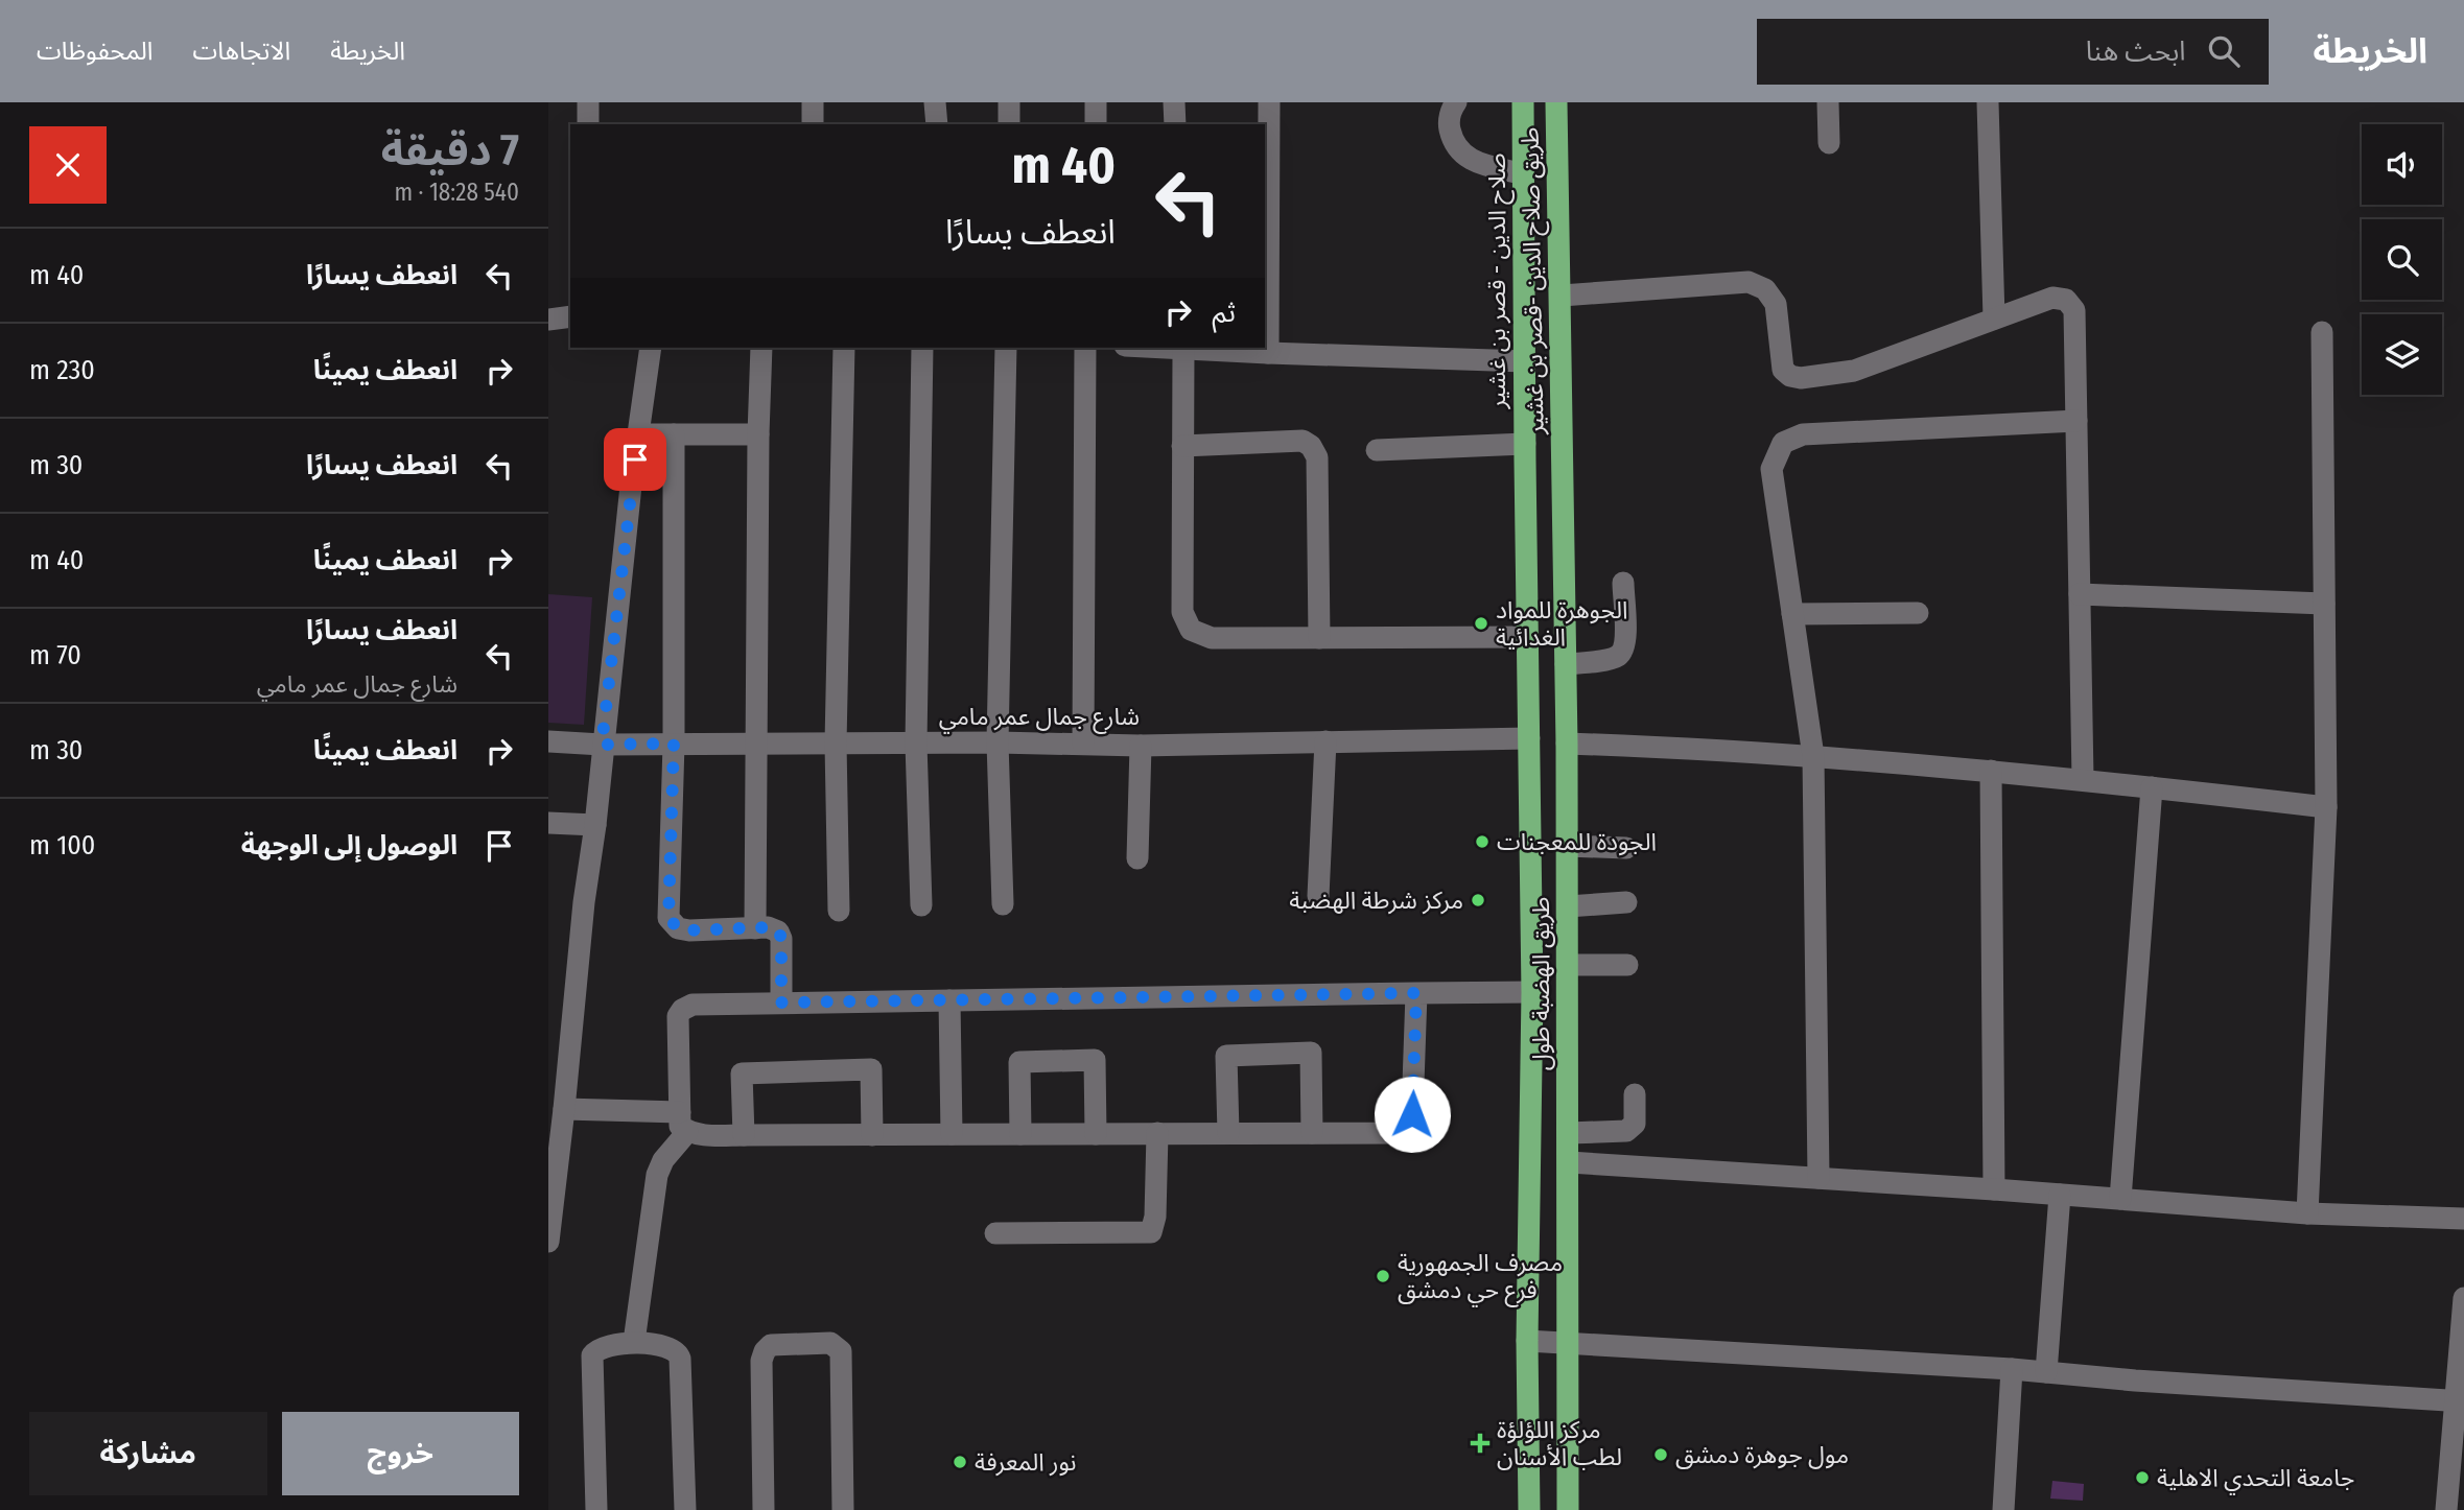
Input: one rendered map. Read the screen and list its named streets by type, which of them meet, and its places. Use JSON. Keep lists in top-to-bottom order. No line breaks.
{"streets":{"highway":["صلاح الدين - قصر بن غشير","طريق صلاح الدين -قصر بن غشير","طريق الهضبة طول"],"street":["شارع جمال عمر مامي"]},"crossings":[["صلاح الدين - قصر بن غشير","طريق الهضبة طول"],["طريق صلاح الدين -قصر بن غشير","طريق الهضبة طول"],["شارع جمال عمر مامي","طريق الهضبة طول"]],"places":{"other":["الجوهرة للمواد الغدائية","الجودة للمعجنات","مركز شرطة الهضبة","مصرف الجمهورية فرع حي دمشق","مول جوهرة دمشق","نور المعرفة","جامعة التحدي الاهلية"],"health":["مركز اللؤلؤة لطب الأسنان"]},"page":{"header":"الخريطة","search":"ابحث هنا","nav":["الخريطة","الاتجاهات","المحفوظات"],"heading":["7 دقيقة","540 m · 18:28"],"turn":["40 m","انعطف يسارًا"],"list":[{"name":"انعطف يسارًا","value":"40 m"},{"name":"انعطف يمينًا","value":"230 m"},{"name":"انعطف يسارًا","value":"30 m"},{"name":"انعطف يمينًا","value":"40 m"},{"name":"انعطف يسارًا","note":"شارع جمال عمر مامي","value":"70 m"},{"name":"انعطف يمينًا","value":"30 m"},{"name":"الوصول إلى الوجهة","value":"100 m"}],"then":"ثم","buttons":["خروج","مشاركة"]}}
